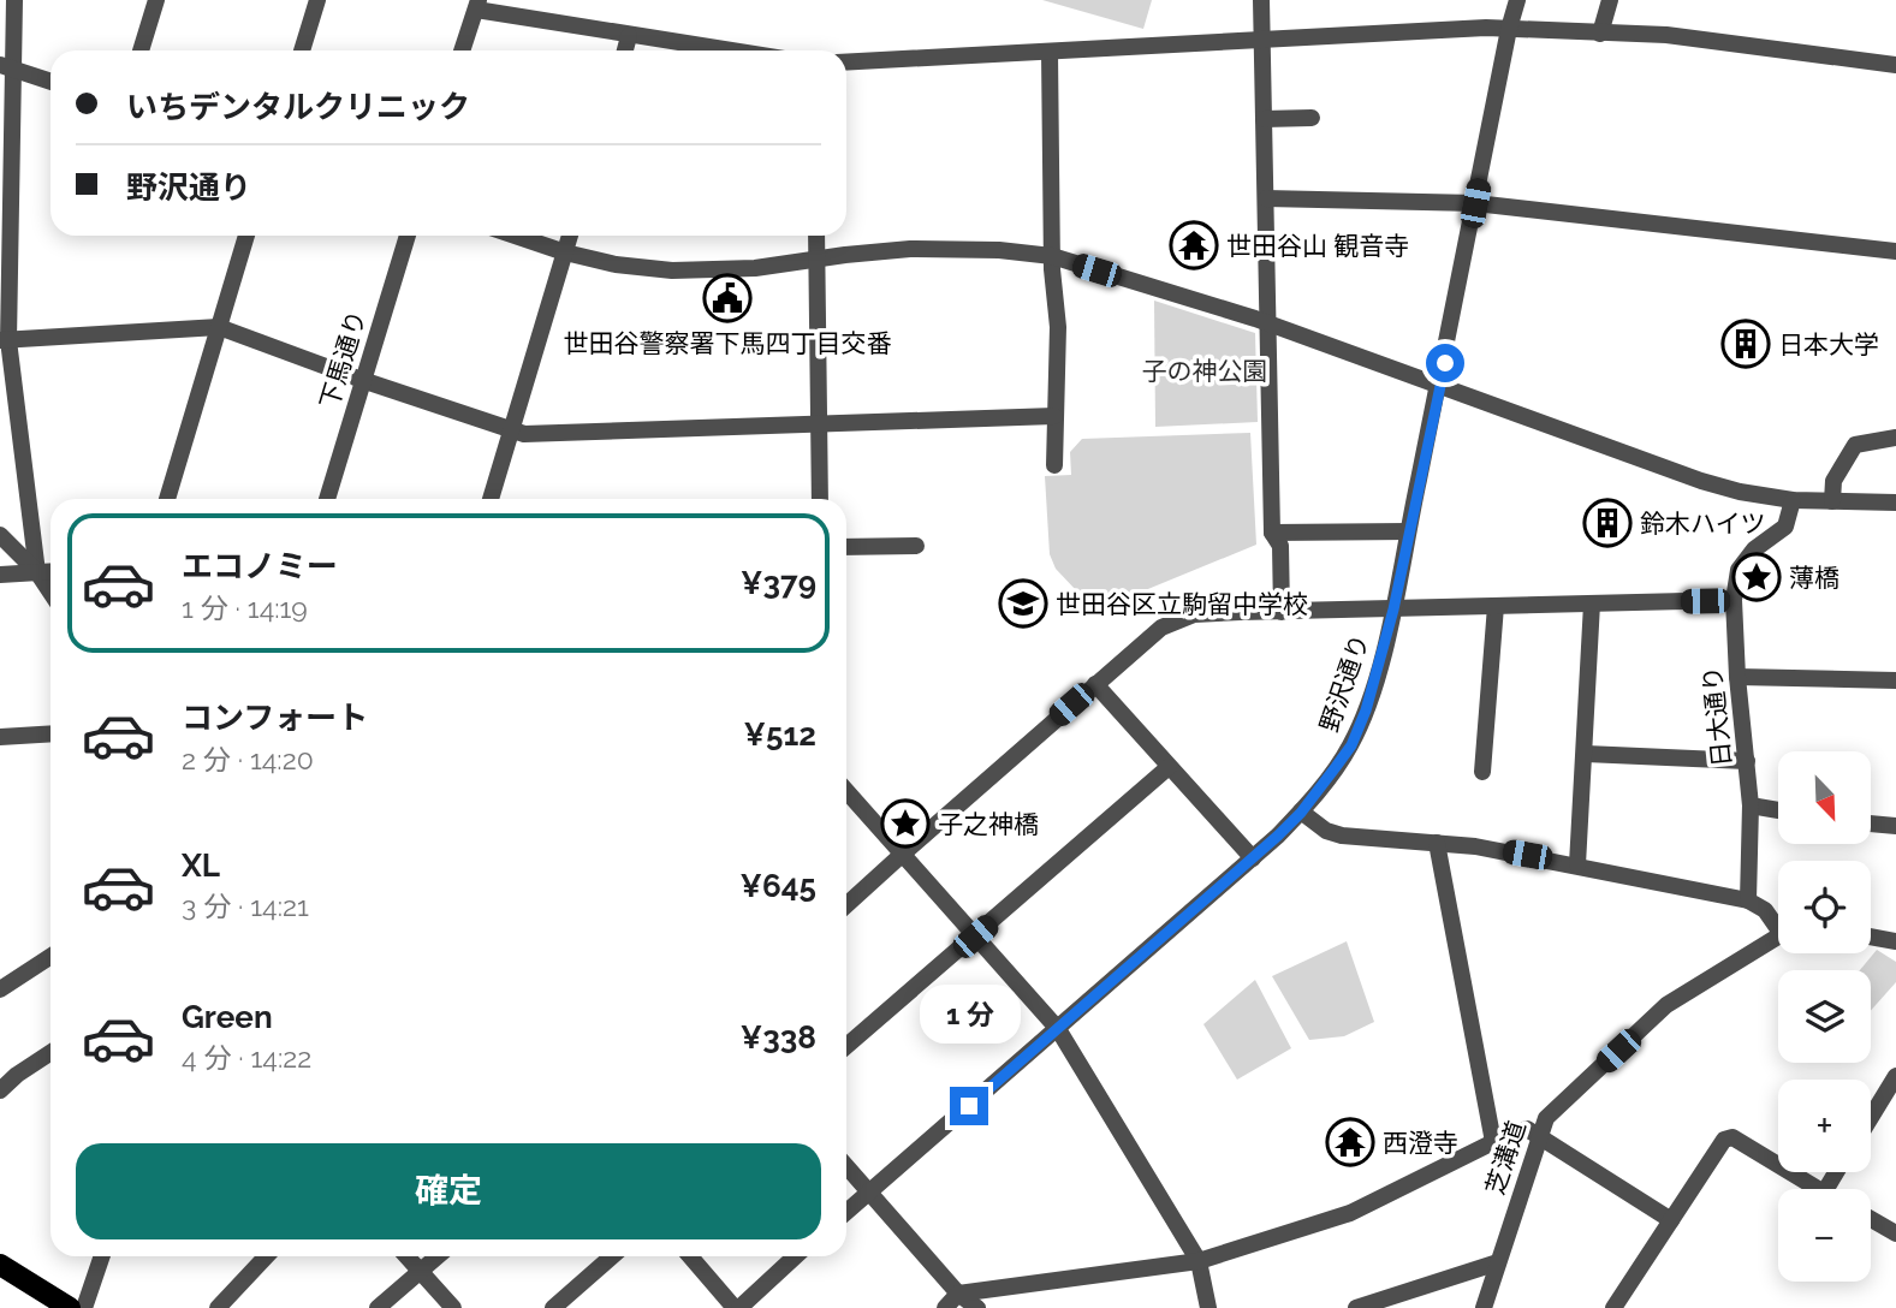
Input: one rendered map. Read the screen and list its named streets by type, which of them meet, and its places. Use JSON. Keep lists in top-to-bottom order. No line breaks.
{"streets":{"street":["下馬通り","野沢通り","日大通り","芝溝道"]},"parks":["子の神公園"],"places":{"temple":["世田谷山 観音寺","西澄寺"],"public building":["世田谷警察署下馬四丁目交番"],"building":["日本大学","鈴木ハイツ"],"place":["薄橋","子之神橋"],"school or university":["世田谷区立駒留中学校"]},"north":"bottom right","page":{"banner":["いちデンタルクリニック","野沢通り"],"list":[{"name":"エコノミー","note":"1 分 · 14:19","value":"¥379"},{"name":"コンフォート","note":"2 分 · 14:20","value":"¥512"},{"name":"XL","note":"3 分 · 14:21","value":"¥645"},{"name":"Green","note":"4 分 · 14:22","value":"¥338"}],"map_buttons":["+","−"],"bubble":"1 分","buttons":"確定"}}
